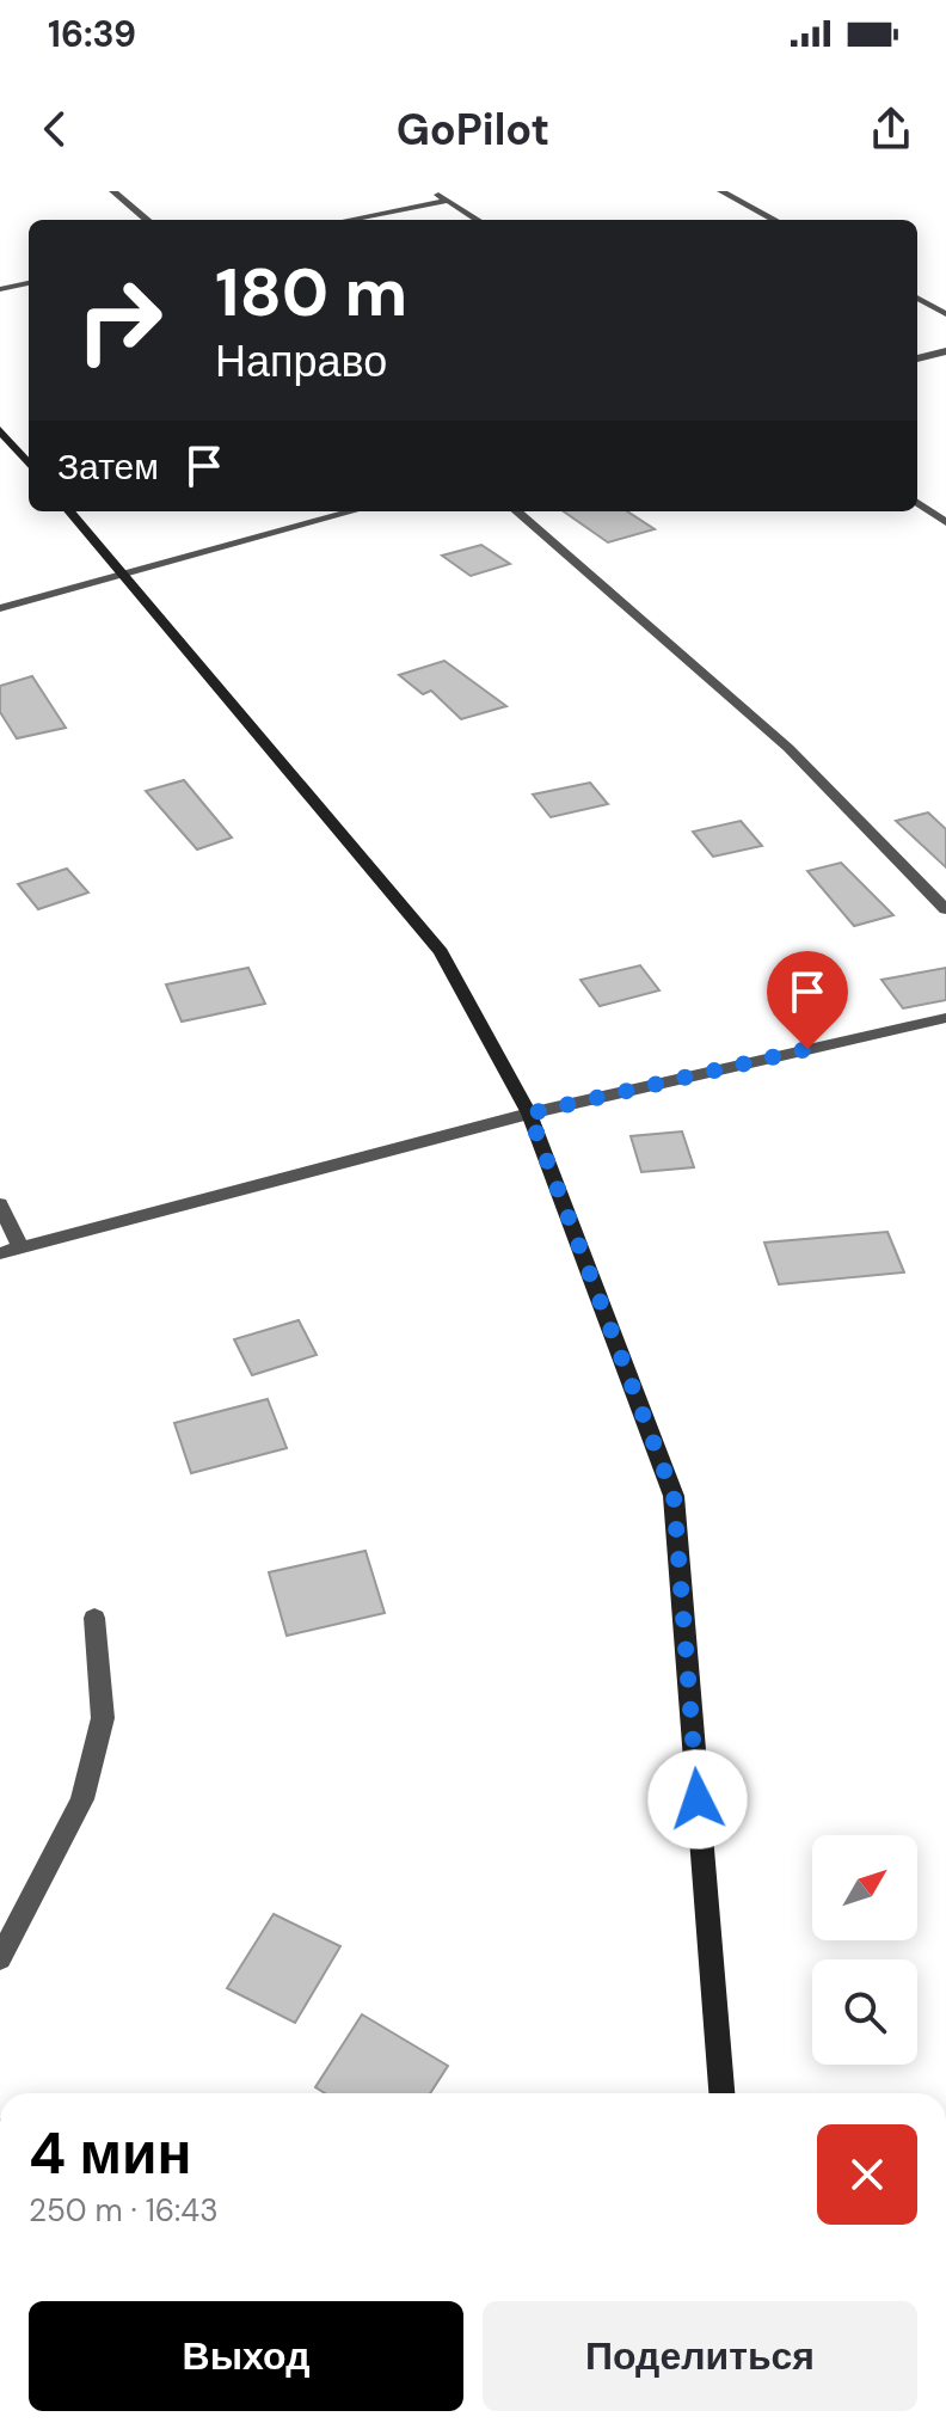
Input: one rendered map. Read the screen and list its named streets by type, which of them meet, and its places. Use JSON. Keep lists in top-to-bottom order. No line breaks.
{"north":"top right","page":{"status":"16:39","header":"GoPilot","turn":["180 m","Направо"],"then":"Затем","heading":["4 мин","250 m · 16:43"],"buttons":["Выход","Поделиться"]}}
